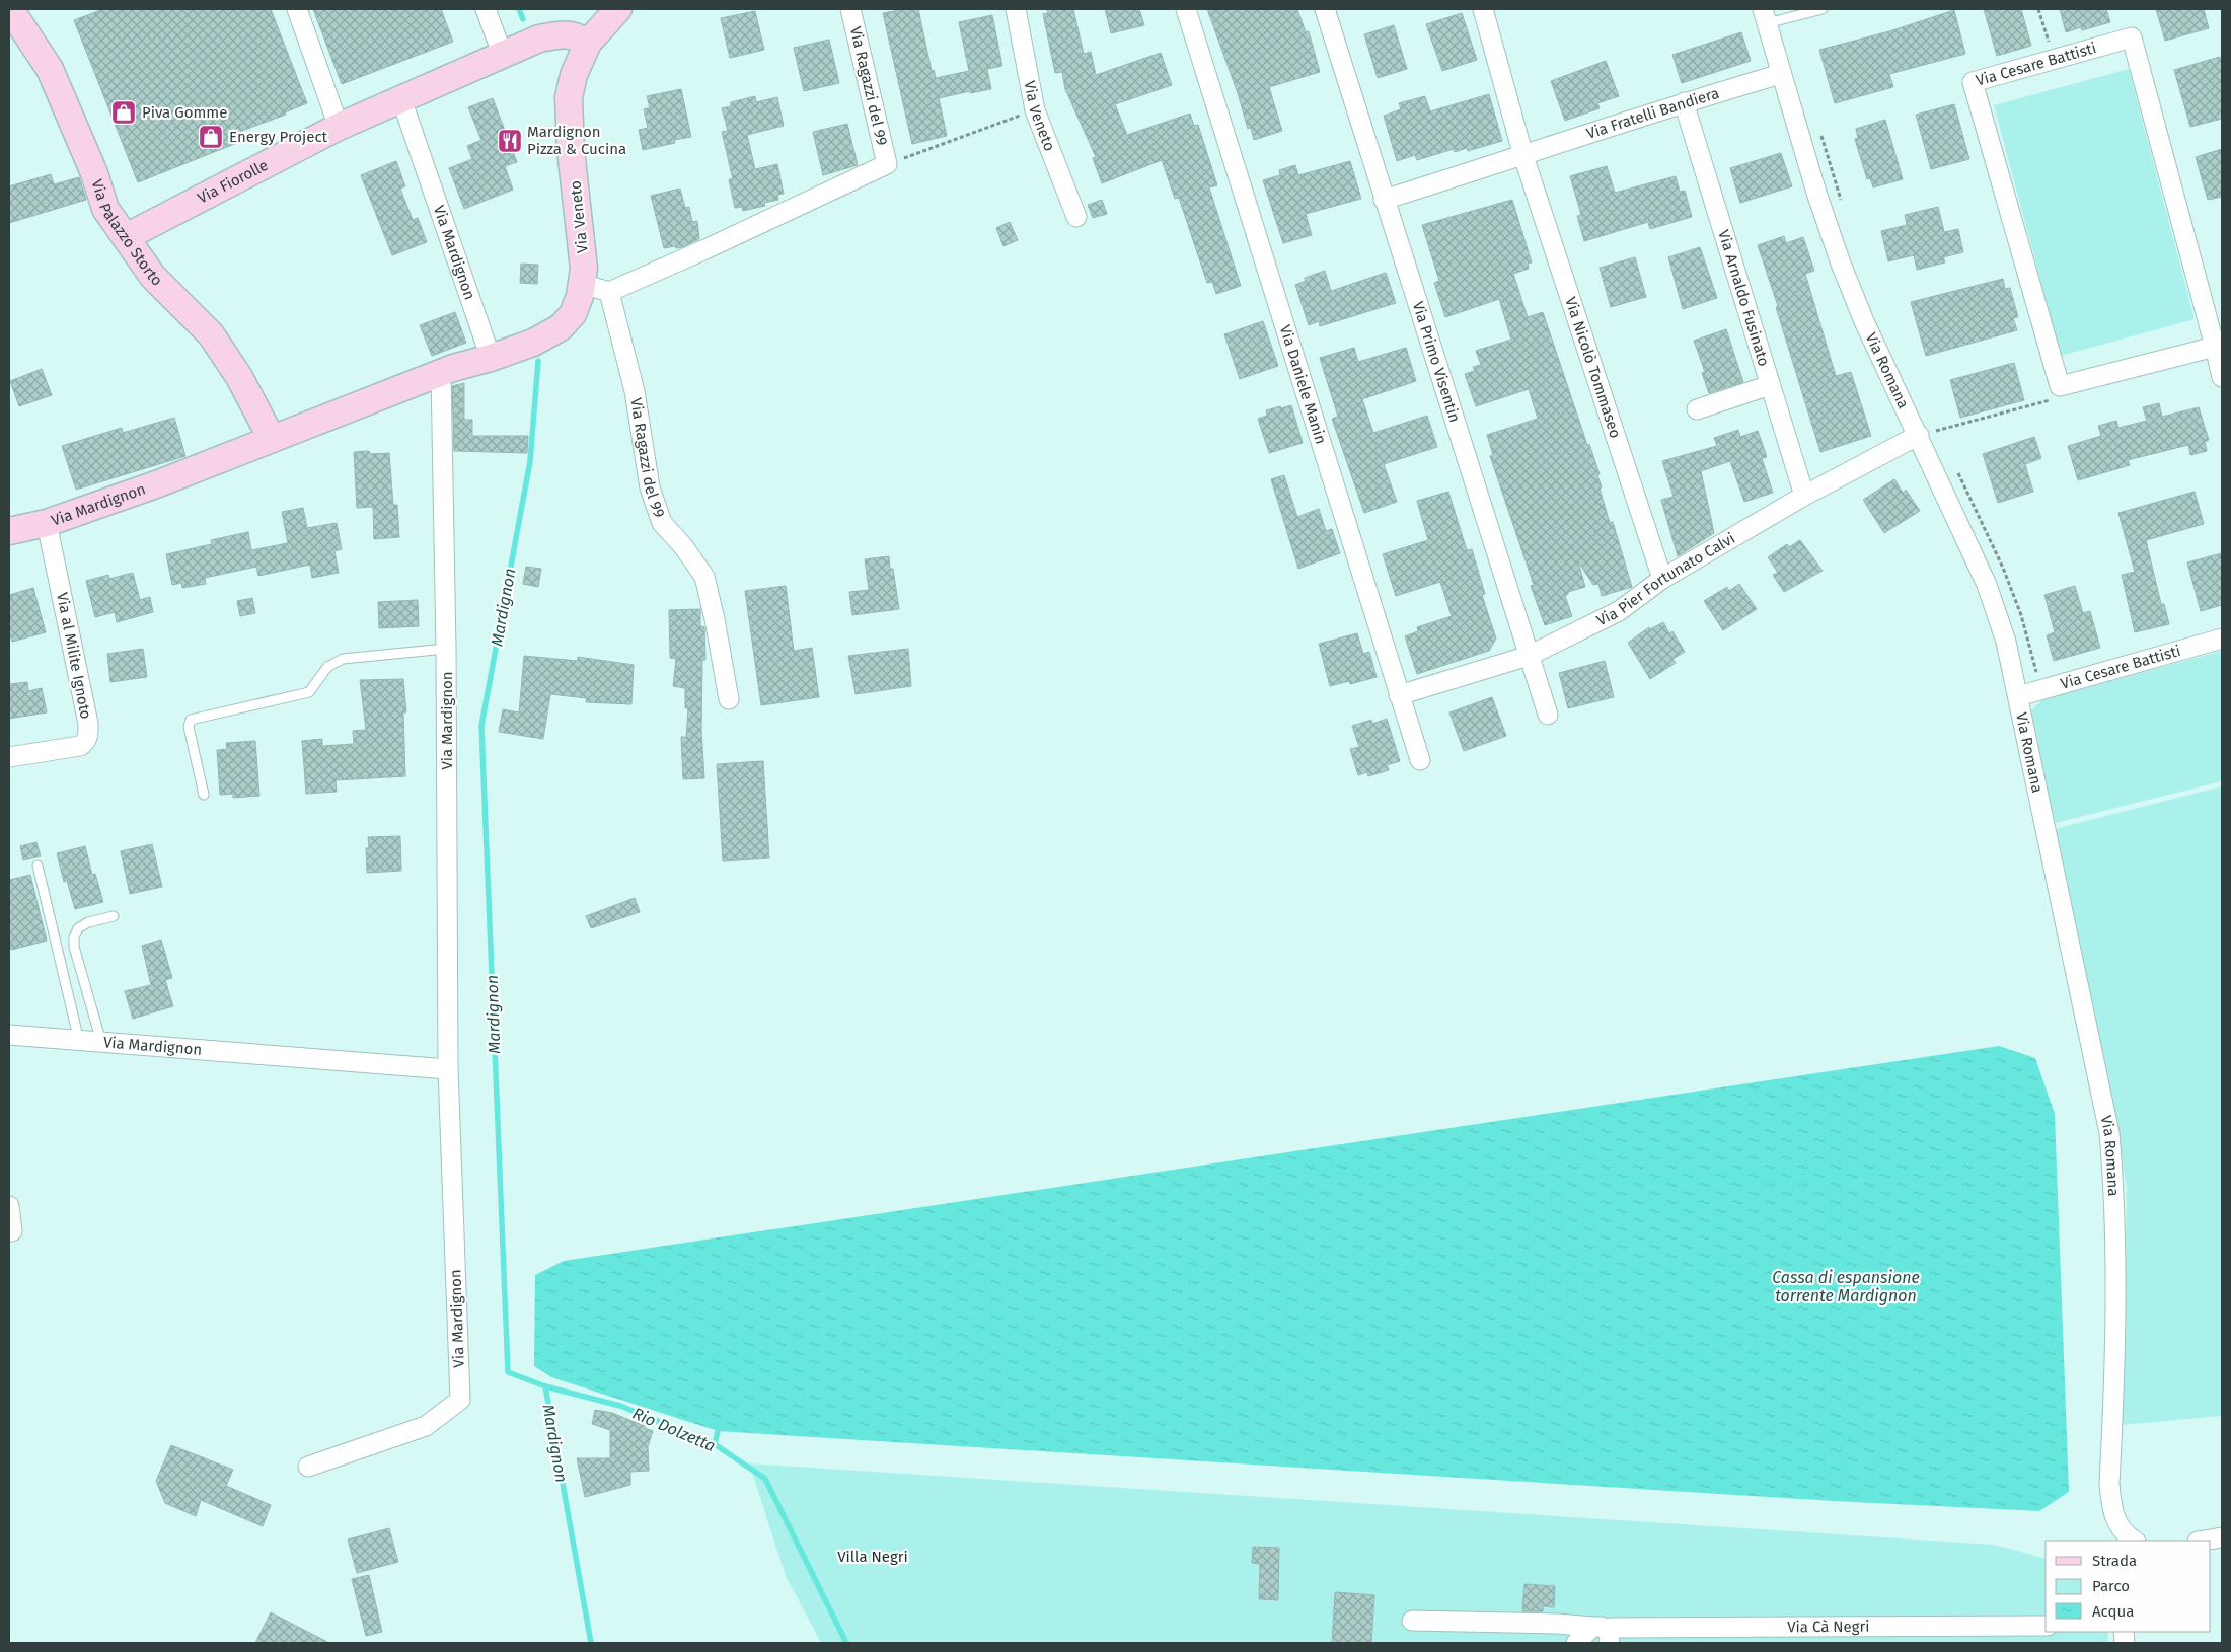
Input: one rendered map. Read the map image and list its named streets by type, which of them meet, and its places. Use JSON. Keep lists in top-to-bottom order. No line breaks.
{"streets":{"street":["Via Cesare Battisti","Via Ragazzi del 99","Via Fratelli Bandiera","Via Veneto","Via Fiorolle","Via Palazzo Storto","Via Mardignon","Via Arnaldo Fusinato","Via Primo Visentin","Via Nicolò Tommaseo","Via Romana","Via Daniele Manin","Via Pier Fortunato Calvi","Via al Milite Ignoto","Via Cà Negri"]},"crossings":[["Via Cesare Battisti","Via Romana"],["Via Ragazzi del 99","Via Veneto"],["Via Fratelli Bandiera","Via Arnaldo Fusinato"],["Via Fratelli Bandiera","Via Primo Visentin"],["Via Fratelli Bandiera","Via Nicolò Tommaseo"],["Via Fratelli Bandiera","Via Romana"],["Via Veneto","Via Fiorolle"],["Via Veneto","Via Mardignon"],["Via Fiorolle","Via Palazzo Storto"],["Via Fiorolle","Via Mardignon"],["Via Palazzo Storto","Via Mardignon"],["Via Mardignon","Via al Milite Ignoto"],["Via Arnaldo Fusinato","Via Pier Fortunato Calvi"],["Via Primo Visentin","Via Pier Fortunato Calvi"],["Via Nicolò Tommaseo","Via Pier Fortunato Calvi"],["Via Romana","Via Pier Fortunato Calvi"],["Via Daniele Manin","Via Pier Fortunato Calvi"]],"water":["Mardignon","Cassa di espansione torrente Mardignon","Rio Dolzetta"],"parks":["Villa Negri"],"places":{"shop":["Piva Gomme","Energy Project"],"restaurant":["Mardignon Pizza & Cucina"]},"legend":["Strada","Parco","Acqua"]}
